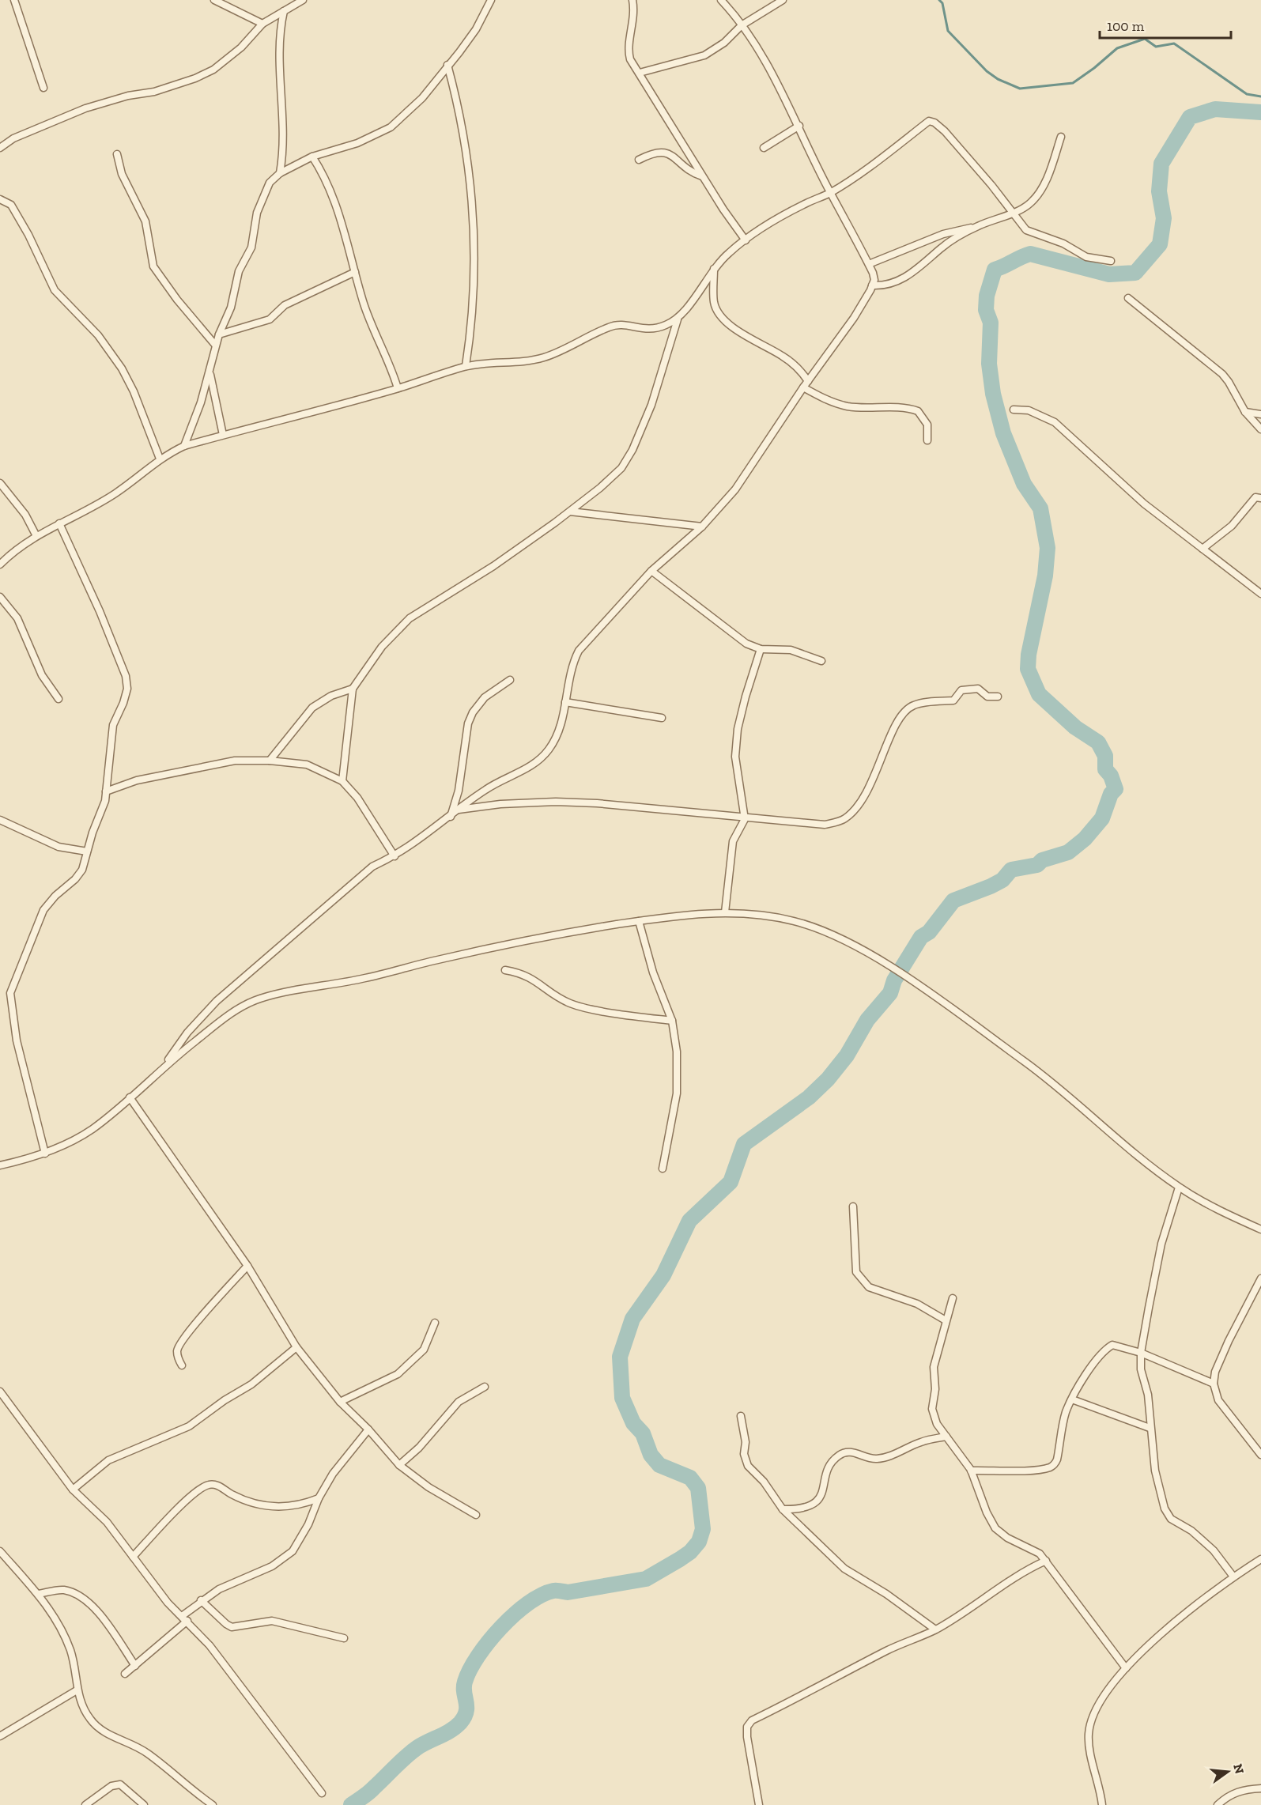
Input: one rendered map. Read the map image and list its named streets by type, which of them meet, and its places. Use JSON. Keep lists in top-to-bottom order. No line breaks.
{"scale_bar":"100 m","north":"right"}
